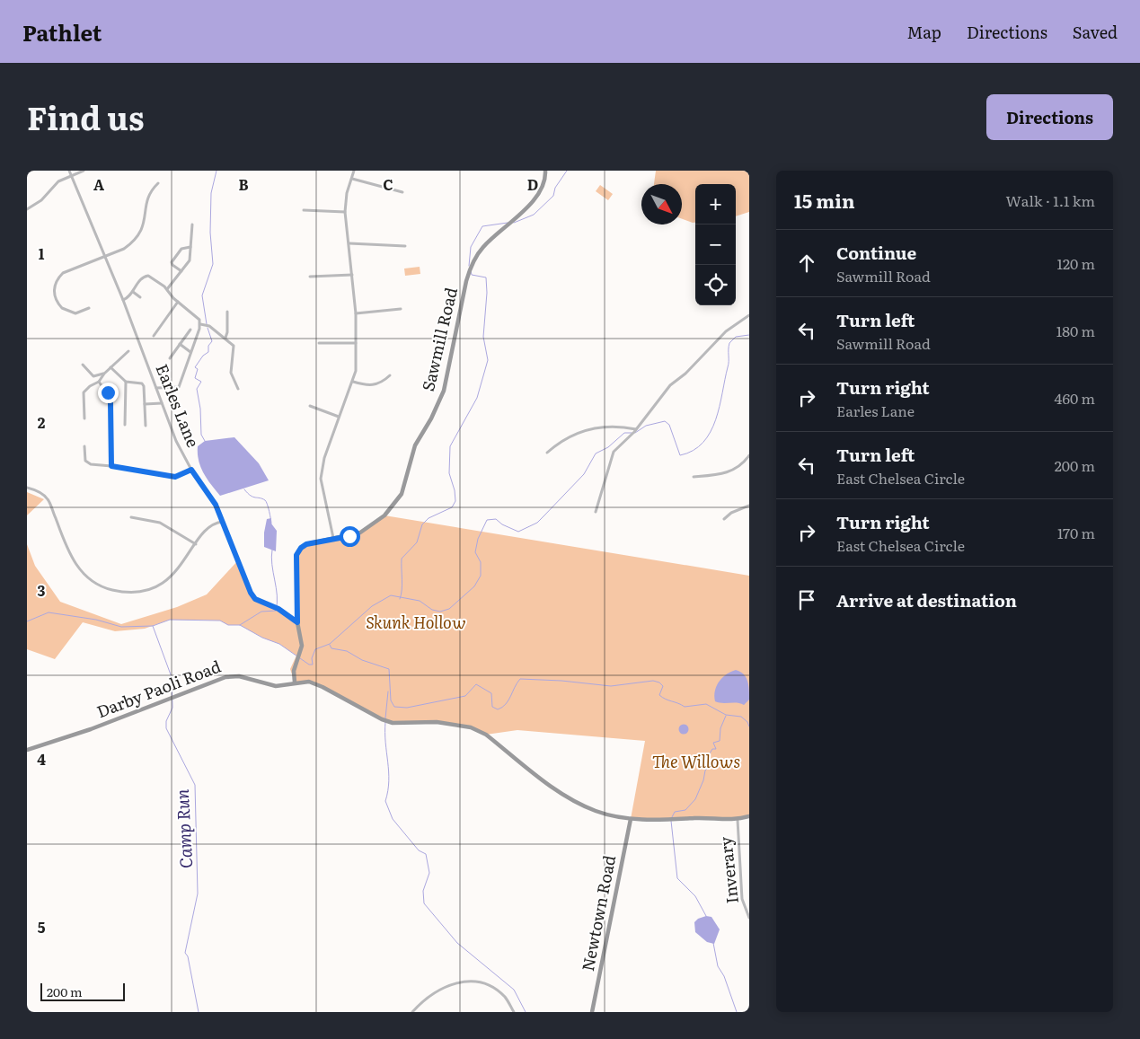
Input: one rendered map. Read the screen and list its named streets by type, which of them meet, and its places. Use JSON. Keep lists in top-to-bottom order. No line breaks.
{"streets":{"street":["Sawmill Road","Earles Lane","Darby Paoli Road","Inverary","Newtown Road"]},"crossings":[["Sawmill Road","Earles Lane"],["Sawmill Road","Darby Paoli Road"],["Darby Paoli Road","Inverary"],["Darby Paoli Road","Newtown Road"]],"water":["Camp Run"],"parks":["Skunk Hollow","The Willows"],"scale_bar":"200 m","north":"bottom right","page":{"header":"Pathlet","nav":["Map","Directions","Saved"],"title":"Find us","buttons":"Directions","heading":["15 min","Walk · 1.1 km"],"map_buttons":["+","−"],"list":[["Continue","Sawmill Road","120 m"],["Turn left","Sawmill Road","180 m"],["Turn right","Earles Lane","460 m"],["Turn left","East Chelsea Circle","200 m"],["Turn right","East Chelsea Circle","170 m"],"Arrive at destination"],"scale":"200 m"},"grid":{"columns":["A","B","C","D"],"rows":["1","2","3","4","5"]}}
